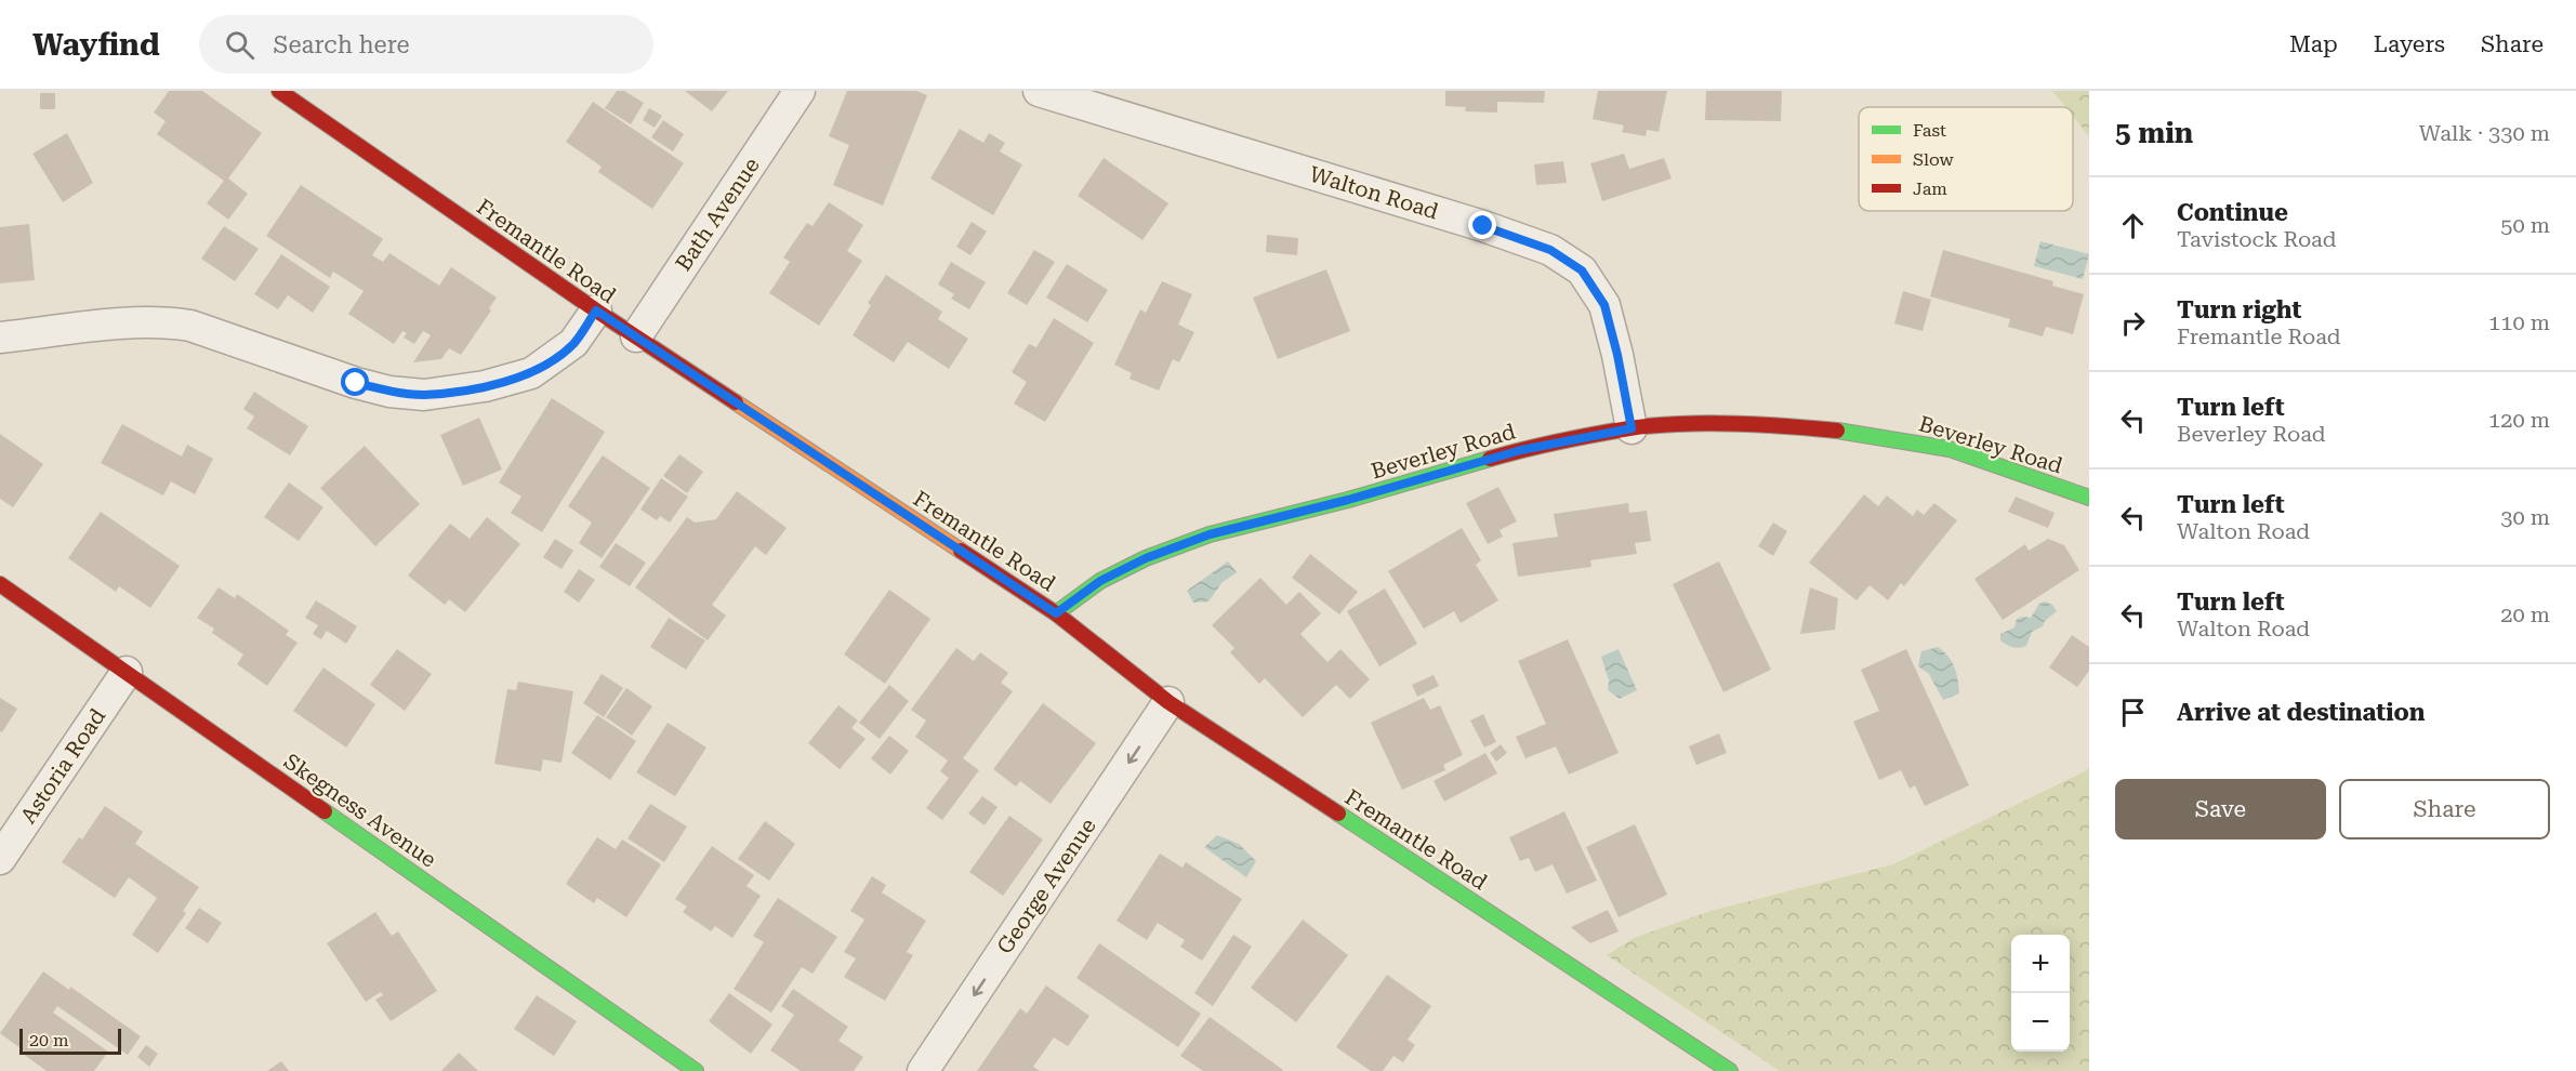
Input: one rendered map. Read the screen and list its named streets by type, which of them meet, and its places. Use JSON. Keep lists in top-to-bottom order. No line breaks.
{"streets":{"street":["Walton Road","Bath Avenue","Fremantle Road","Beverley Road","Astoria Road","Skegness Avenue","George Avenue"]},"crossings":[["Walton Road","Beverley Road"],["Bath Avenue","Fremantle Road"],["Fremantle Road","Beverley Road"],["Fremantle Road","George Avenue"],["Astoria Road","Skegness Avenue"]],"one_way":["George Avenue"],"legend":["Fast","Slow","Jam"],"scale_bar":"20 m","page":{"header":"Wayfind","search":"Search here","nav":["Map","Layers","Share"],"heading":["5 min","Walk · 330 m"],"list":[["Continue","Tavistock Road","50 m"],["Turn right","Fremantle Road","110 m"],["Turn left","Beverley Road","120 m"],["Turn left","Walton Road","30 m"],["Turn left","Walton Road","20 m"],"Arrive at destination"],"buttons":["Save","Share"],"map_buttons":["+","−"],"scale":"20 m"}}
